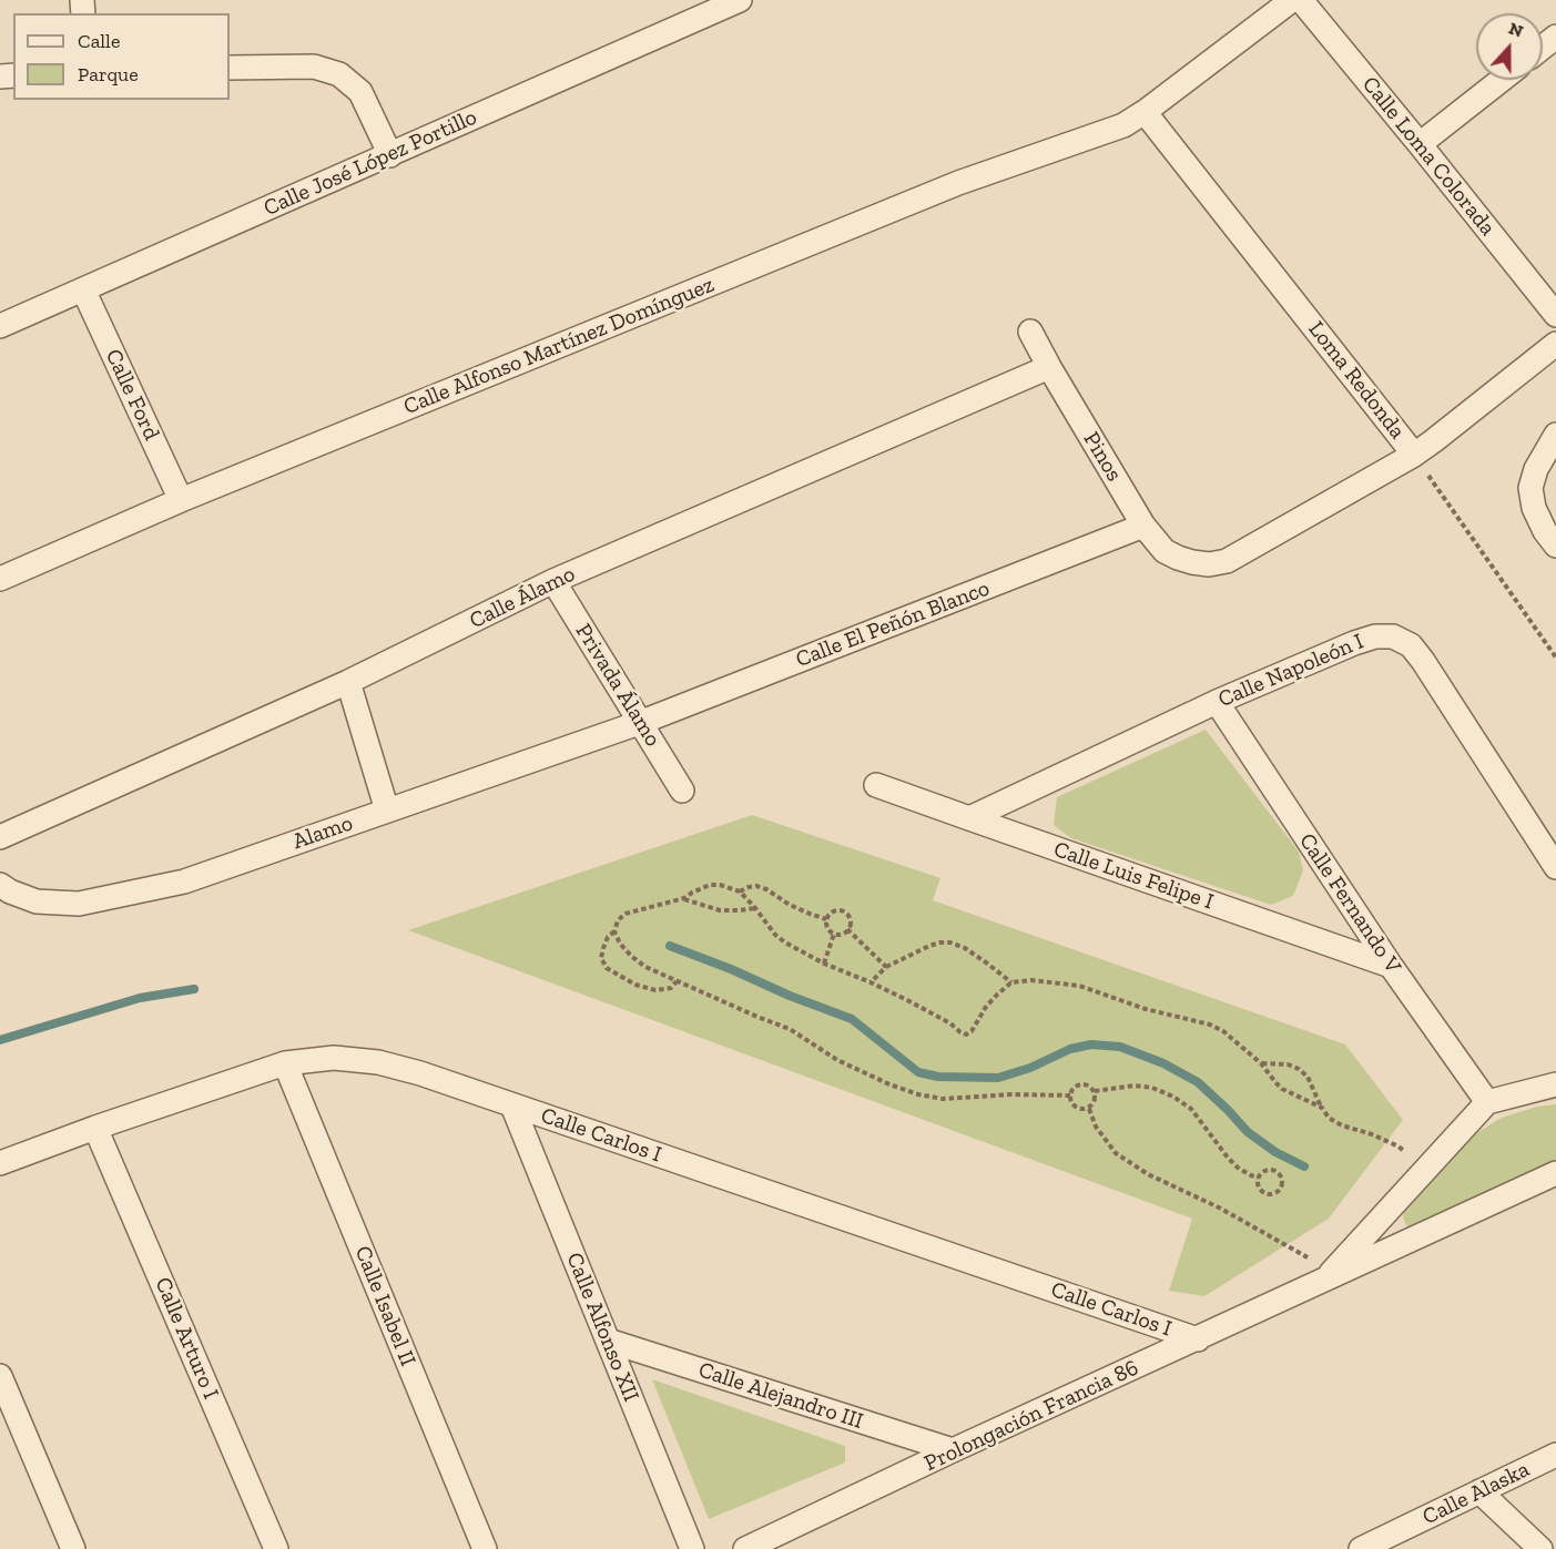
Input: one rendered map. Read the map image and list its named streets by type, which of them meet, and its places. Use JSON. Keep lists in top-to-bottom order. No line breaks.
{"streets":{"street":["Calle Loma Colorada","Calle José López Portillo","Calle Alfonso Martínez Domínguez","Loma Redonda","Calle Ford","Pinos","Calle Álamo","Calle El Peñón Blanco","Calle Napoleón I","Privada Álamo","Alamo","Calle Luis Felipe I","Calle Fernando V","Calle Carlos I","Calle Isabel II","Calle Alfonso XII","Calle Arturo I","Calle Alejandro III","Prolongación Francia 86","Calle Alaska"]},"crossings":[["Calle José López Portillo","Calle Ford"],["Calle Alfonso Martínez Domínguez","Loma Redonda"],["Calle Alfonso Martínez Domínguez","Calle Ford"],["Loma Redonda","Pinos"],["Pinos","Calle Álamo"],["Pinos","Calle El Peñón Blanco"],["Calle Álamo","Privada Álamo"],["Calle El Peñón Blanco","Privada Álamo"],["Calle El Peñón Blanco","Alamo"],["Calle Napoleón I","Calle Luis Felipe I"],["Calle Napoleón I","Calle Fernando V"],["Privada Álamo","Alamo"],["Calle Luis Felipe I","Calle Fernando V"],["Calle Fernando V","Prolongación Francia 86"],["Calle Carlos I","Calle Isabel II"],["Calle Carlos I","Calle Alfonso XII"],["Calle Carlos I","Calle Arturo I"],["Calle Carlos I","Prolongación Francia 86"],["Calle Alfonso XII","Calle Alejandro III"],["Calle Alejandro III","Prolongación Francia 86"]],"legend":["Calle","Parque"],"north":"top"}
